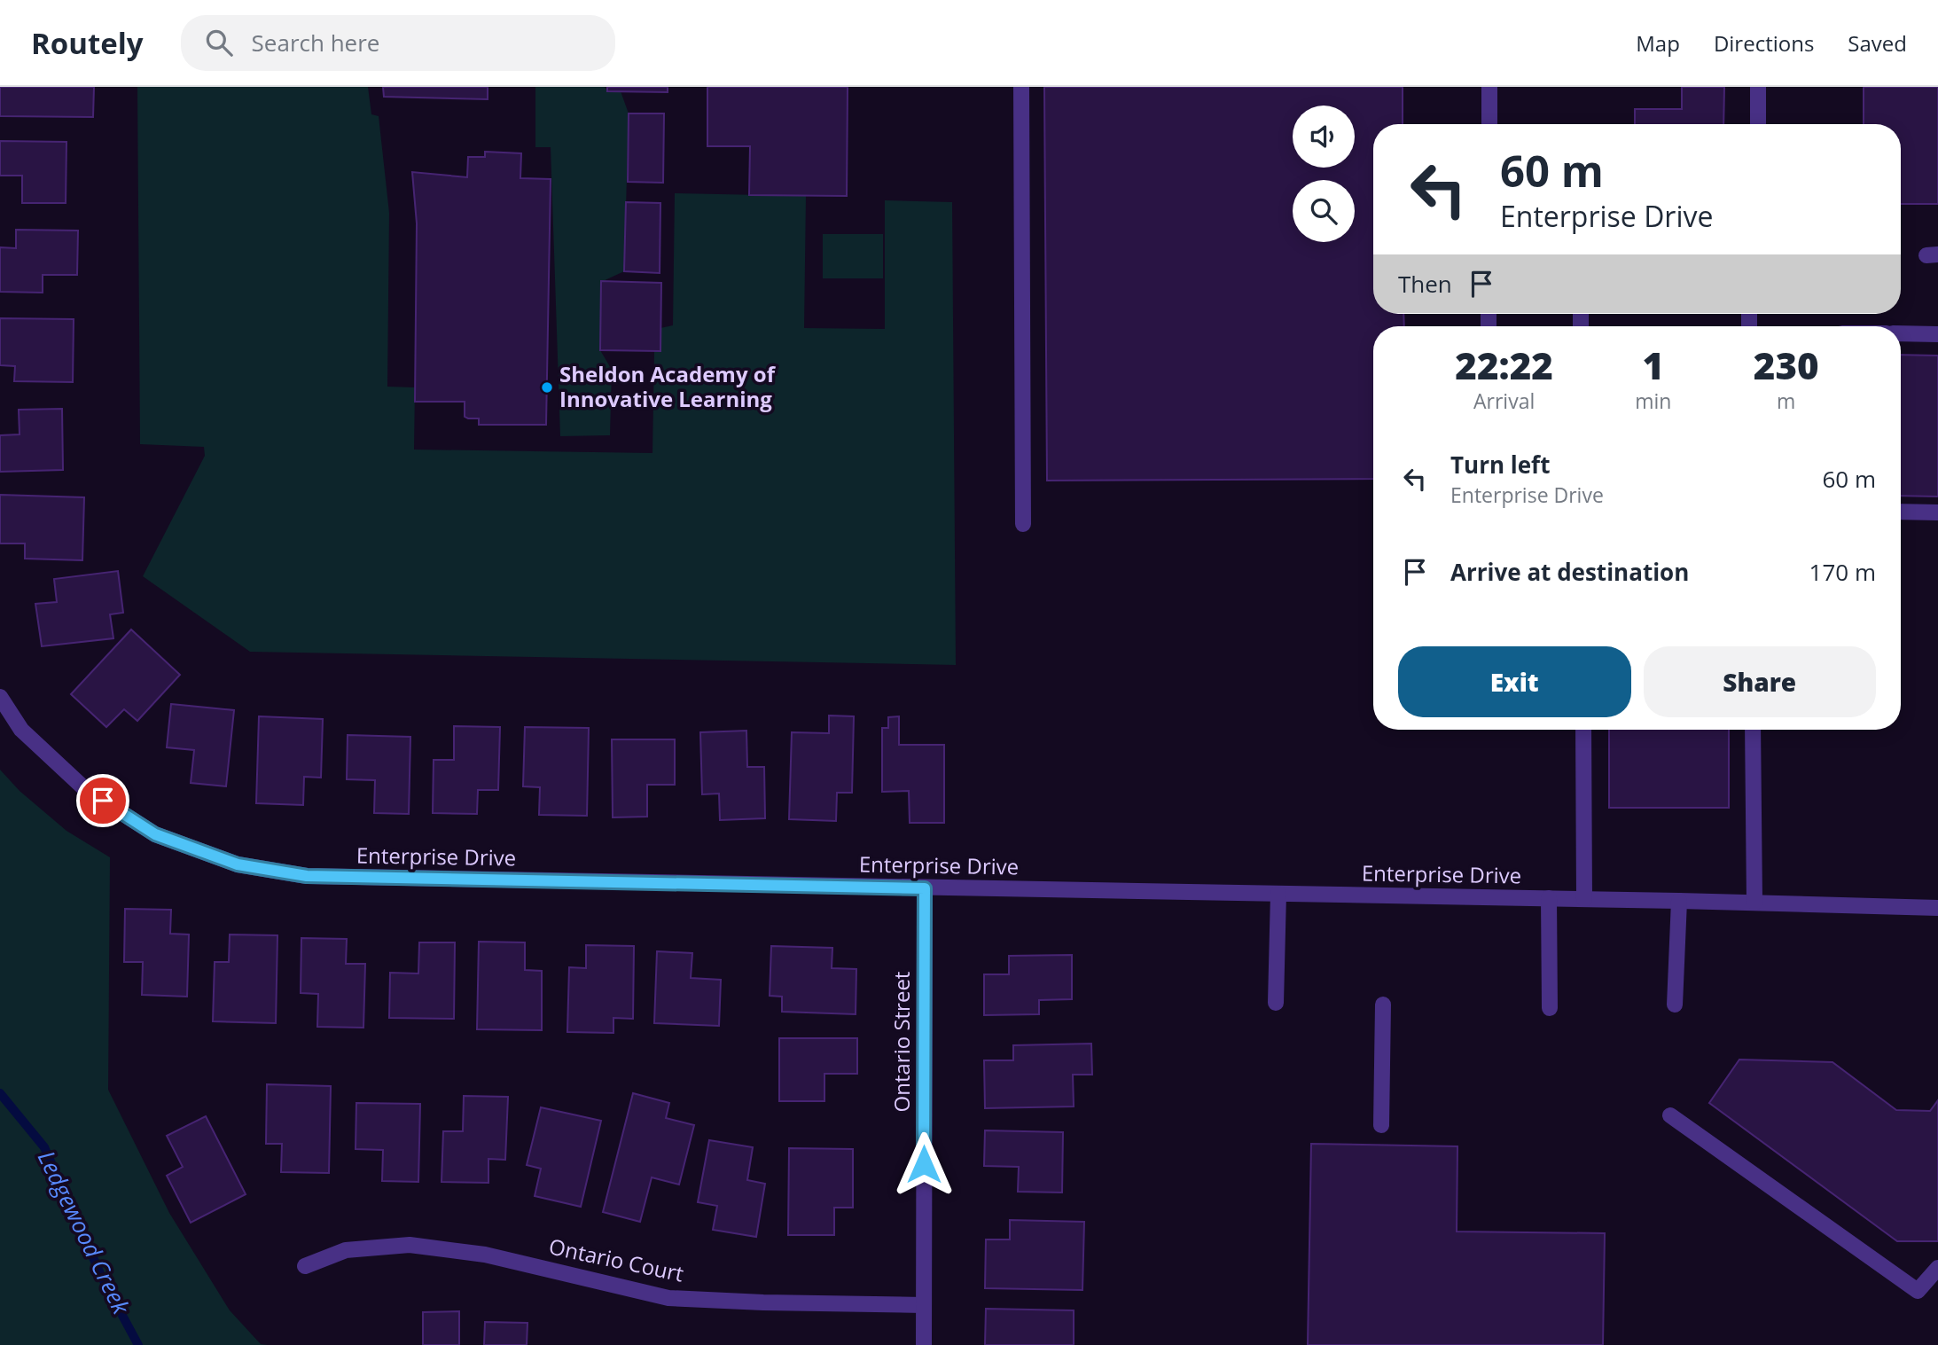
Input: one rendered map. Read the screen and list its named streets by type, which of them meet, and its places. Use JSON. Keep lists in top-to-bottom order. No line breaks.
{"streets":{"street":["Enterprise Drive","Ontario Street","Ontario Court"]},"crossings":[["Enterprise Drive","Ontario Street"],["Ontario Street","Ontario Court"]],"water":["Ledgewood Creek"],"places":["Sheldon Academy of Innovative Learning"],"page":{"header":"Routely","search":"Search here","nav":["Map","Directions","Saved"],"turn":["60 m","Enterprise Drive"],"then":"Then","eta":["22:22","Arrival","1","min","230","m"],"list":[{"name":"Turn left","note":"Enterprise Drive","value":"60 m"},{"name":"Arrive at destination","value":"170 m"}],"buttons":["Exit","Share"]}}
